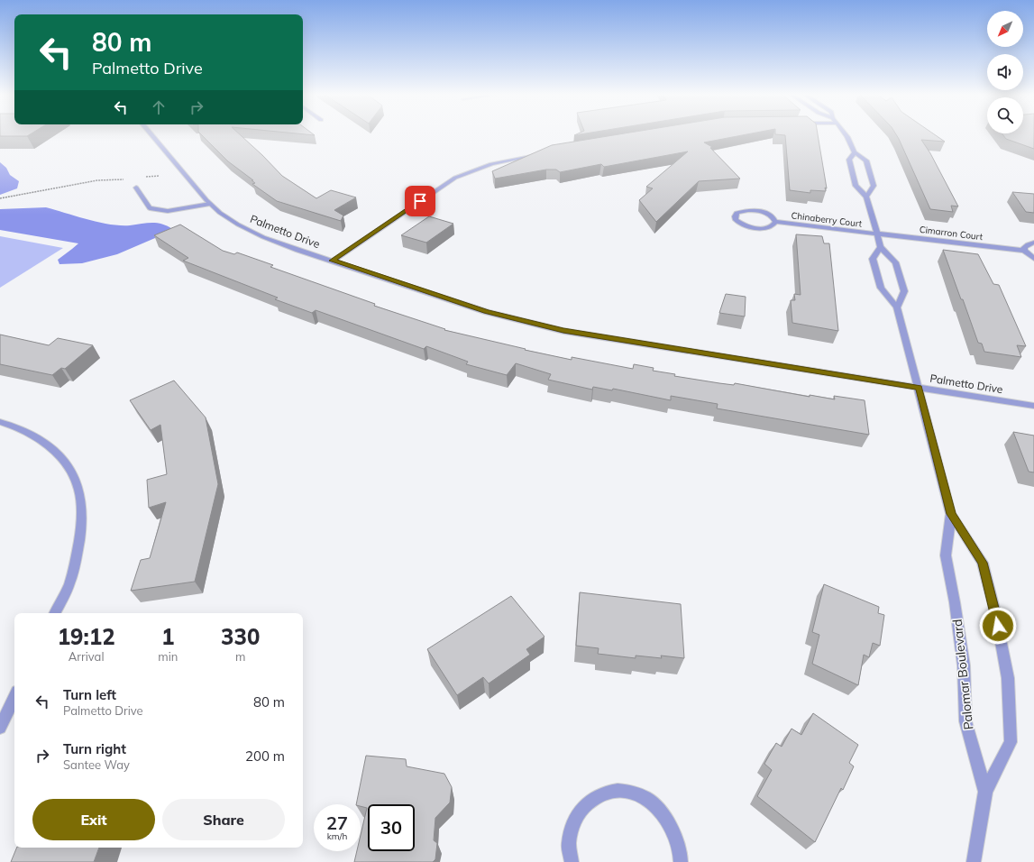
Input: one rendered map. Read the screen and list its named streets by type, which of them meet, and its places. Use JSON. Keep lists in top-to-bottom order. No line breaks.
{"streets":{"street":["Chinaberry Court","Palmetto Drive","Cimarron Court","Palomar Boulevard"]},"crossings":[["Chinaberry Court","Cimarron Court"],["Palmetto Drive","Palomar Boulevard"]],"north":"bottom left","page":{"turn":["80 m","Palmetto Drive"],"eta":["19:12","Arrival","1","min","330","m"],"list":[{"name":"Turn left","note":"Palmetto Drive","value":"80 m"},{"name":"Turn right","note":"Santee Way","value":"200 m"}],"buttons":["Exit","Share"],"speed":"27 km/h","limit":"30"}}
